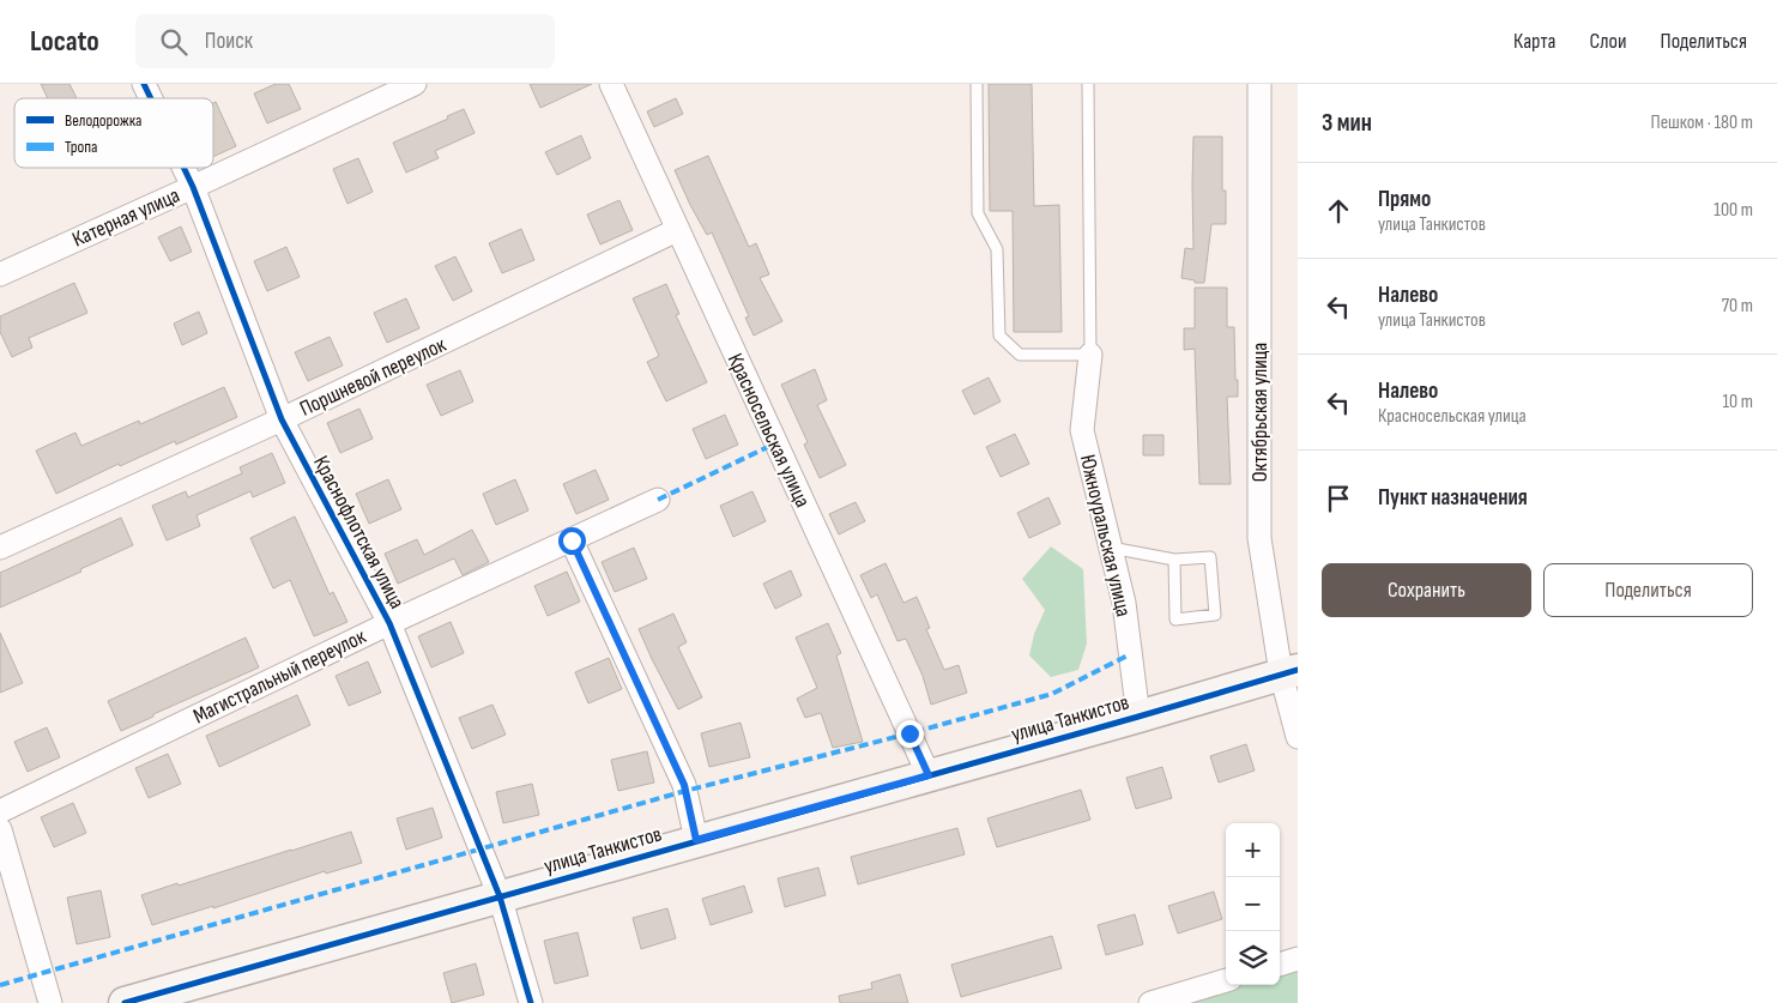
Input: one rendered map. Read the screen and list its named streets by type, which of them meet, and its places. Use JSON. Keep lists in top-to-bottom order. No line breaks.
{"streets":{"street":["Катерная улица","Поршневой переулок","Октябрьская улица","Красносельская улица","Краснофлотская улица","Южноуральская улица","Магистральный переулок","улица Танкистов"]},"crossings":[["Катерная улица","Краснофлотская улица"],["Поршневой переулок","Красносельская улица"],["Поршневой переулок","Краснофлотская улица"],["Октябрьская улица","улица Танкистов"],["Красносельская улица","улица Танкистов"],["Краснофлотская улица","Магистральный переулок"],["Краснофлотская улица","улица Танкистов"],["Южноуральская улица","улица Танкистов"],["Магистральный переулок","улица Танкистов"]],"legend":["Велодорожка","Тропа"],"page":{"header":"Locato","search":"Поиск","nav":["Карта","Слои","Поделиться"],"heading":["3 мин","Пешком · 180 m"],"list":[["Прямо","улица Танкистов","100 m"],["Налево","улица Танкистов","70 m"],["Налево","Красносельская улица","10 m"],"Пункт назначения"],"buttons":["Сохранить","Поделиться"],"map_buttons":["+","−"]}}
